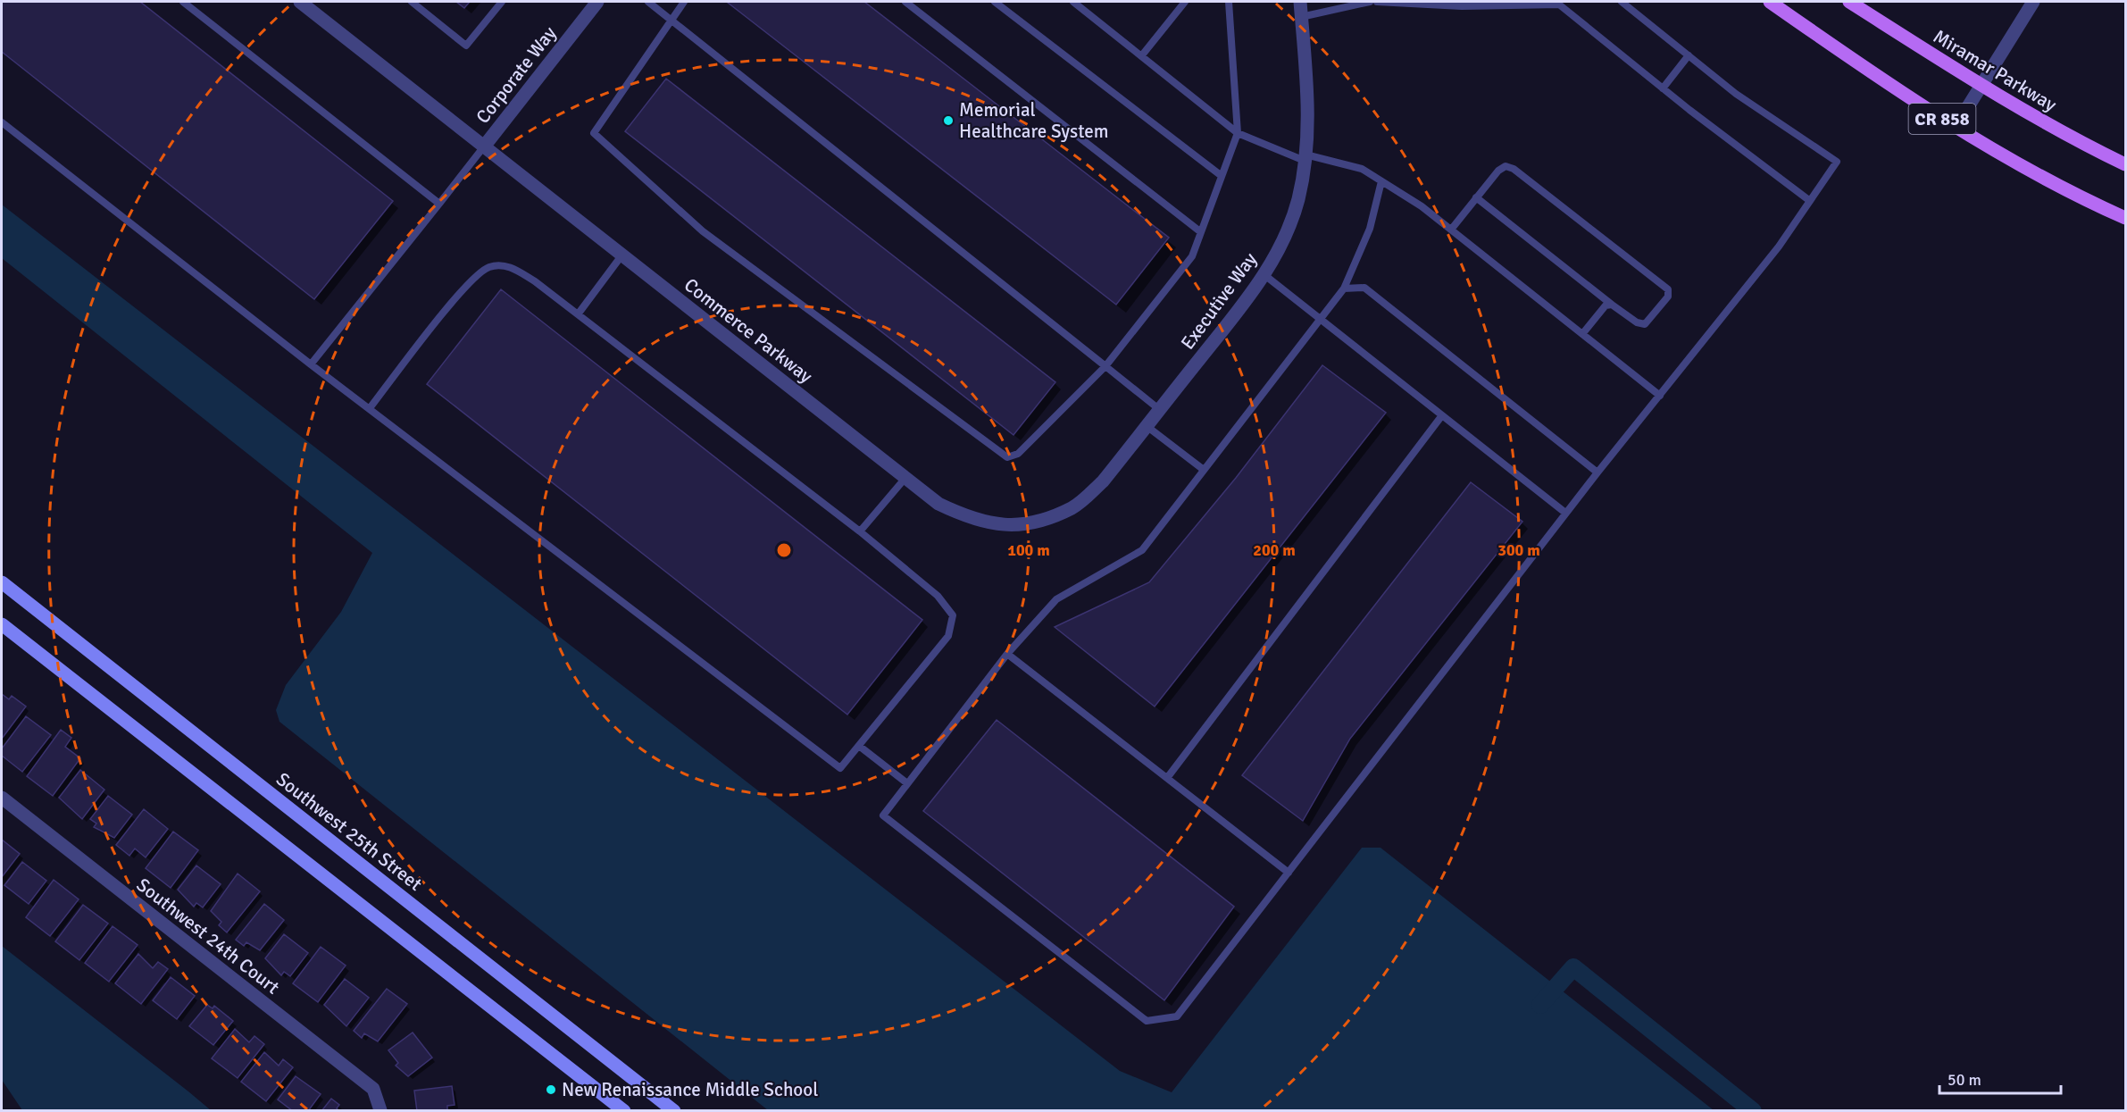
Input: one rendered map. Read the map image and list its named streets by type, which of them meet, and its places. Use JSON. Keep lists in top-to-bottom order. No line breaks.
{"streets":{"main road":["Miramar Parkway","CR 858"],"street":["Corporate Way","Executive Way","Commerce Parkway","Southwest 25th Street","Southwest 24th Court"]},"crossings":[["Corporate Way","Commerce Parkway"],["Executive Way","Commerce Parkway"]],"places":["Memorial Healthcare System","New Renaissance Middle School"],"scale_bar":"50 m","rings":["100 m","200 m","300 m"]}
